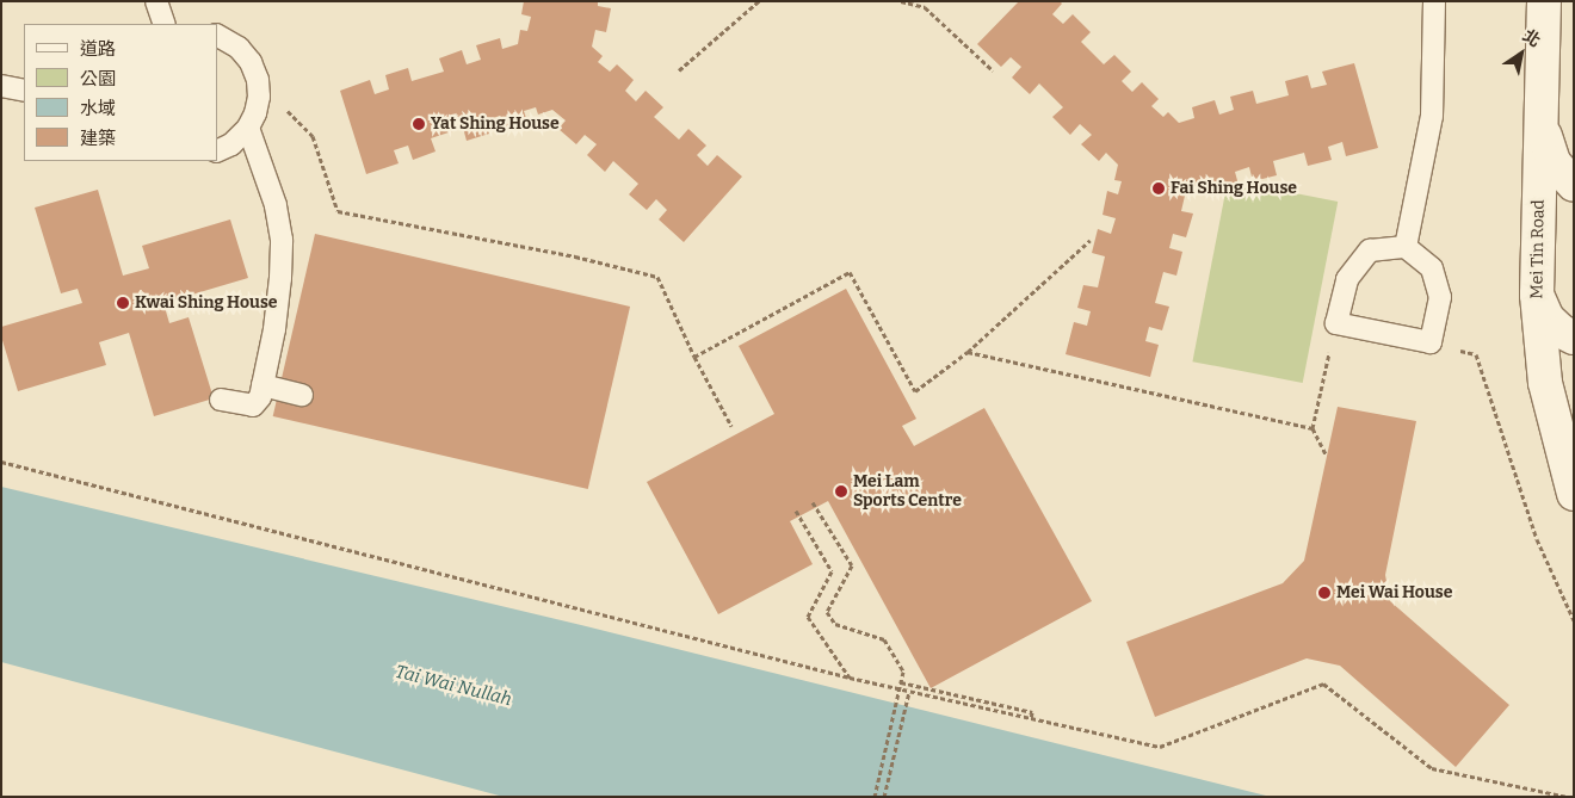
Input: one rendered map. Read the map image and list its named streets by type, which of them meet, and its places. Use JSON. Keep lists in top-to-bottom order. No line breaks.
{"streets":{"street":["Mei Tin Road"]},"water":["Tai Wai Nullah"],"places":["Yat Shing House","Fai Shing House","Kwai Shing House","Mei Lam Sports Centre","Mei Wai House"],"legend":["道路","公園","水域","建築"],"north":"top right"}
